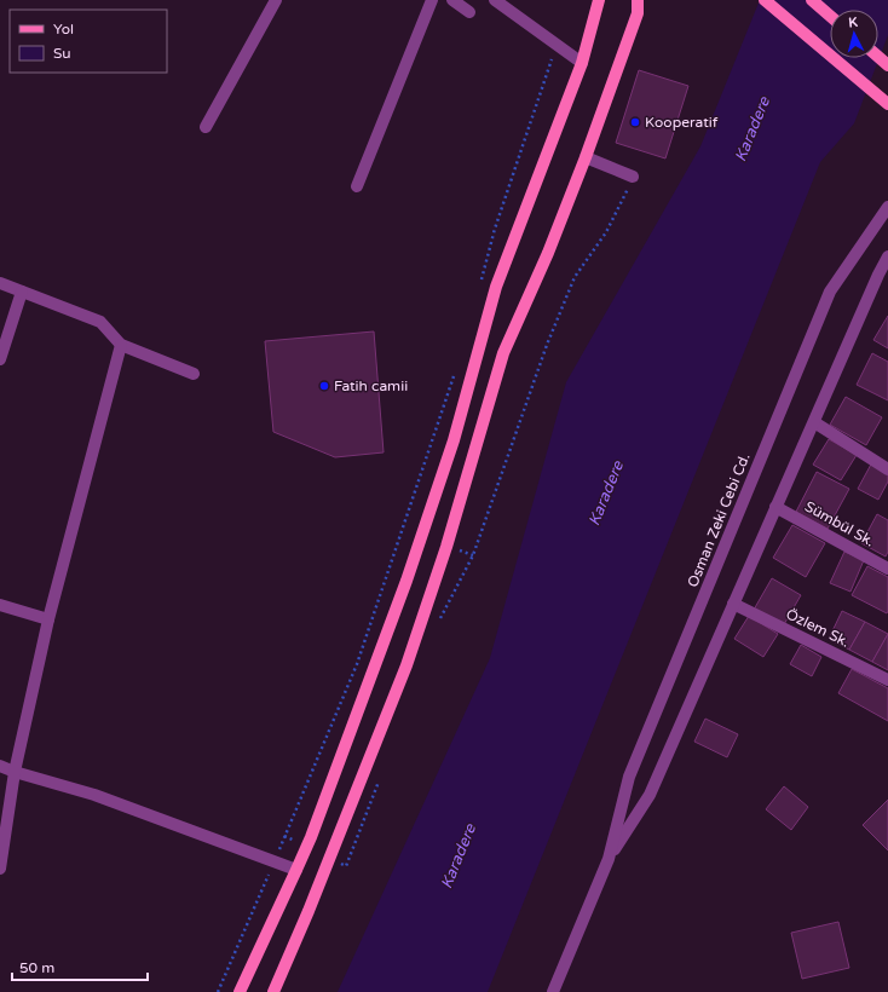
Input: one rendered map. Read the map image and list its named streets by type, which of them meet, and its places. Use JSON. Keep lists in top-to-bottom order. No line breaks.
{"streets":{"street":["Osman Zeki Cebi Cd.","Sümbül Sk.","Özlem Sk."]},"crossings":[["Osman Zeki Cebi Cd.","Sümbül Sk."],["Osman Zeki Cebi Cd.","Özlem Sk."]],"water":["Karadere"],"places":["Kooperatif","Fatih camii"],"legend":["Yol","Su"],"scale_bar":"50 m","north":"top"}
